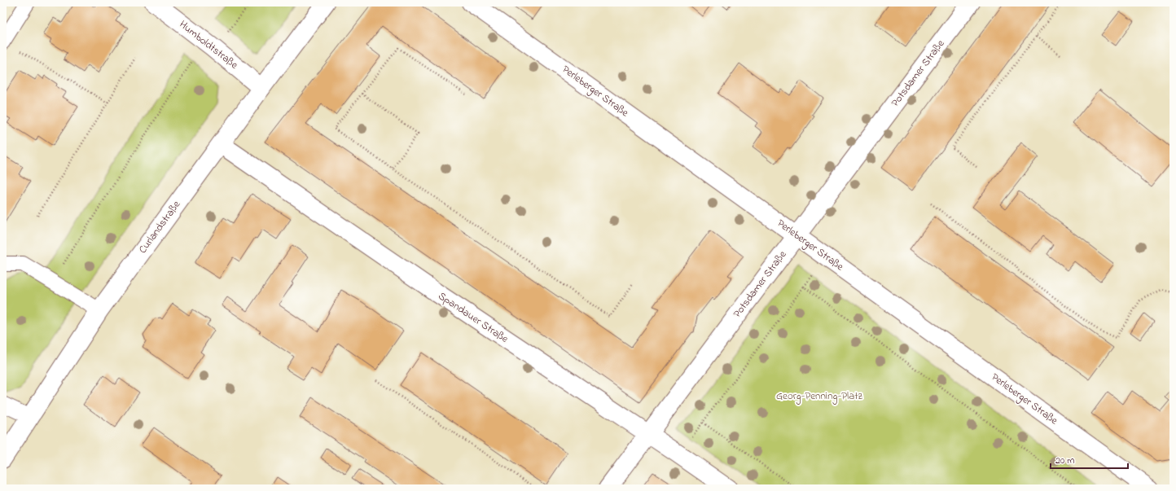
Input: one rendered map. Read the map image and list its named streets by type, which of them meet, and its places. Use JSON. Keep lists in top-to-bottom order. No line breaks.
{"streets":{"street":["Humboldtstraße","Potsdamer Straße","Perleberger Straße","Curlandstraße","Spandauer Straße"]},"crossings":[["Humboldtstraße","Curlandstraße"],["Potsdamer Straße","Perleberger Straße"],["Potsdamer Straße","Spandauer Straße"],["Curlandstraße","Spandauer Straße"]],"parks":["Georg-Penning-Platz"],"scale_bar":"20 m"}
